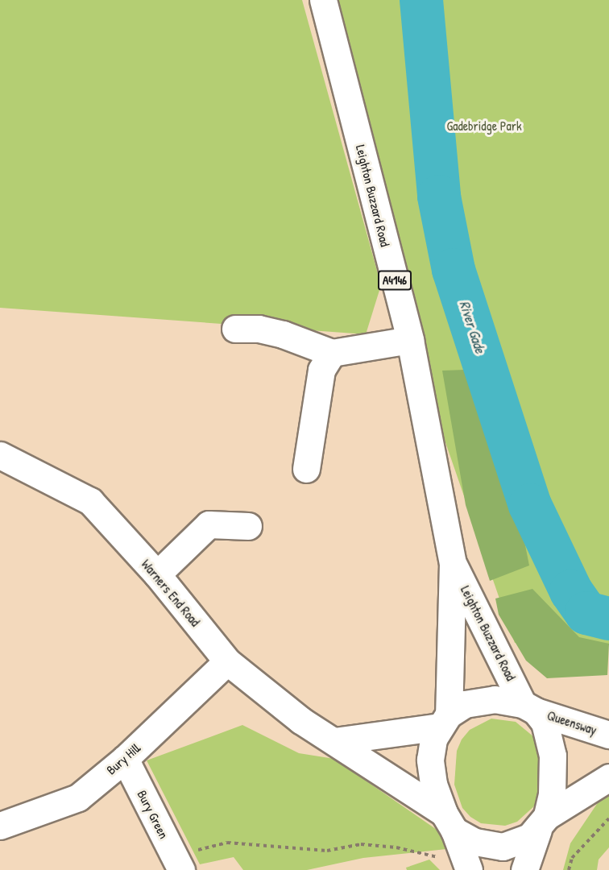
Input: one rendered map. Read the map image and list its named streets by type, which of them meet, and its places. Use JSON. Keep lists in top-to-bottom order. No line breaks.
{"streets":{"main road":["Leighton Buzzard Road","A4146","Warners End Road","Queensway","Bury Hill","Bury Green"]},"crossings":[["Leighton Buzzard Road","Warners End Road"],["Leighton Buzzard Road","Queensway"],["Warners End Road","Queensway"],["Warners End Road","Bury Hill"],["Bury Hill","Bury Green"]],"water":["River Gade"],"parks":["Gadebridge Park"]}
